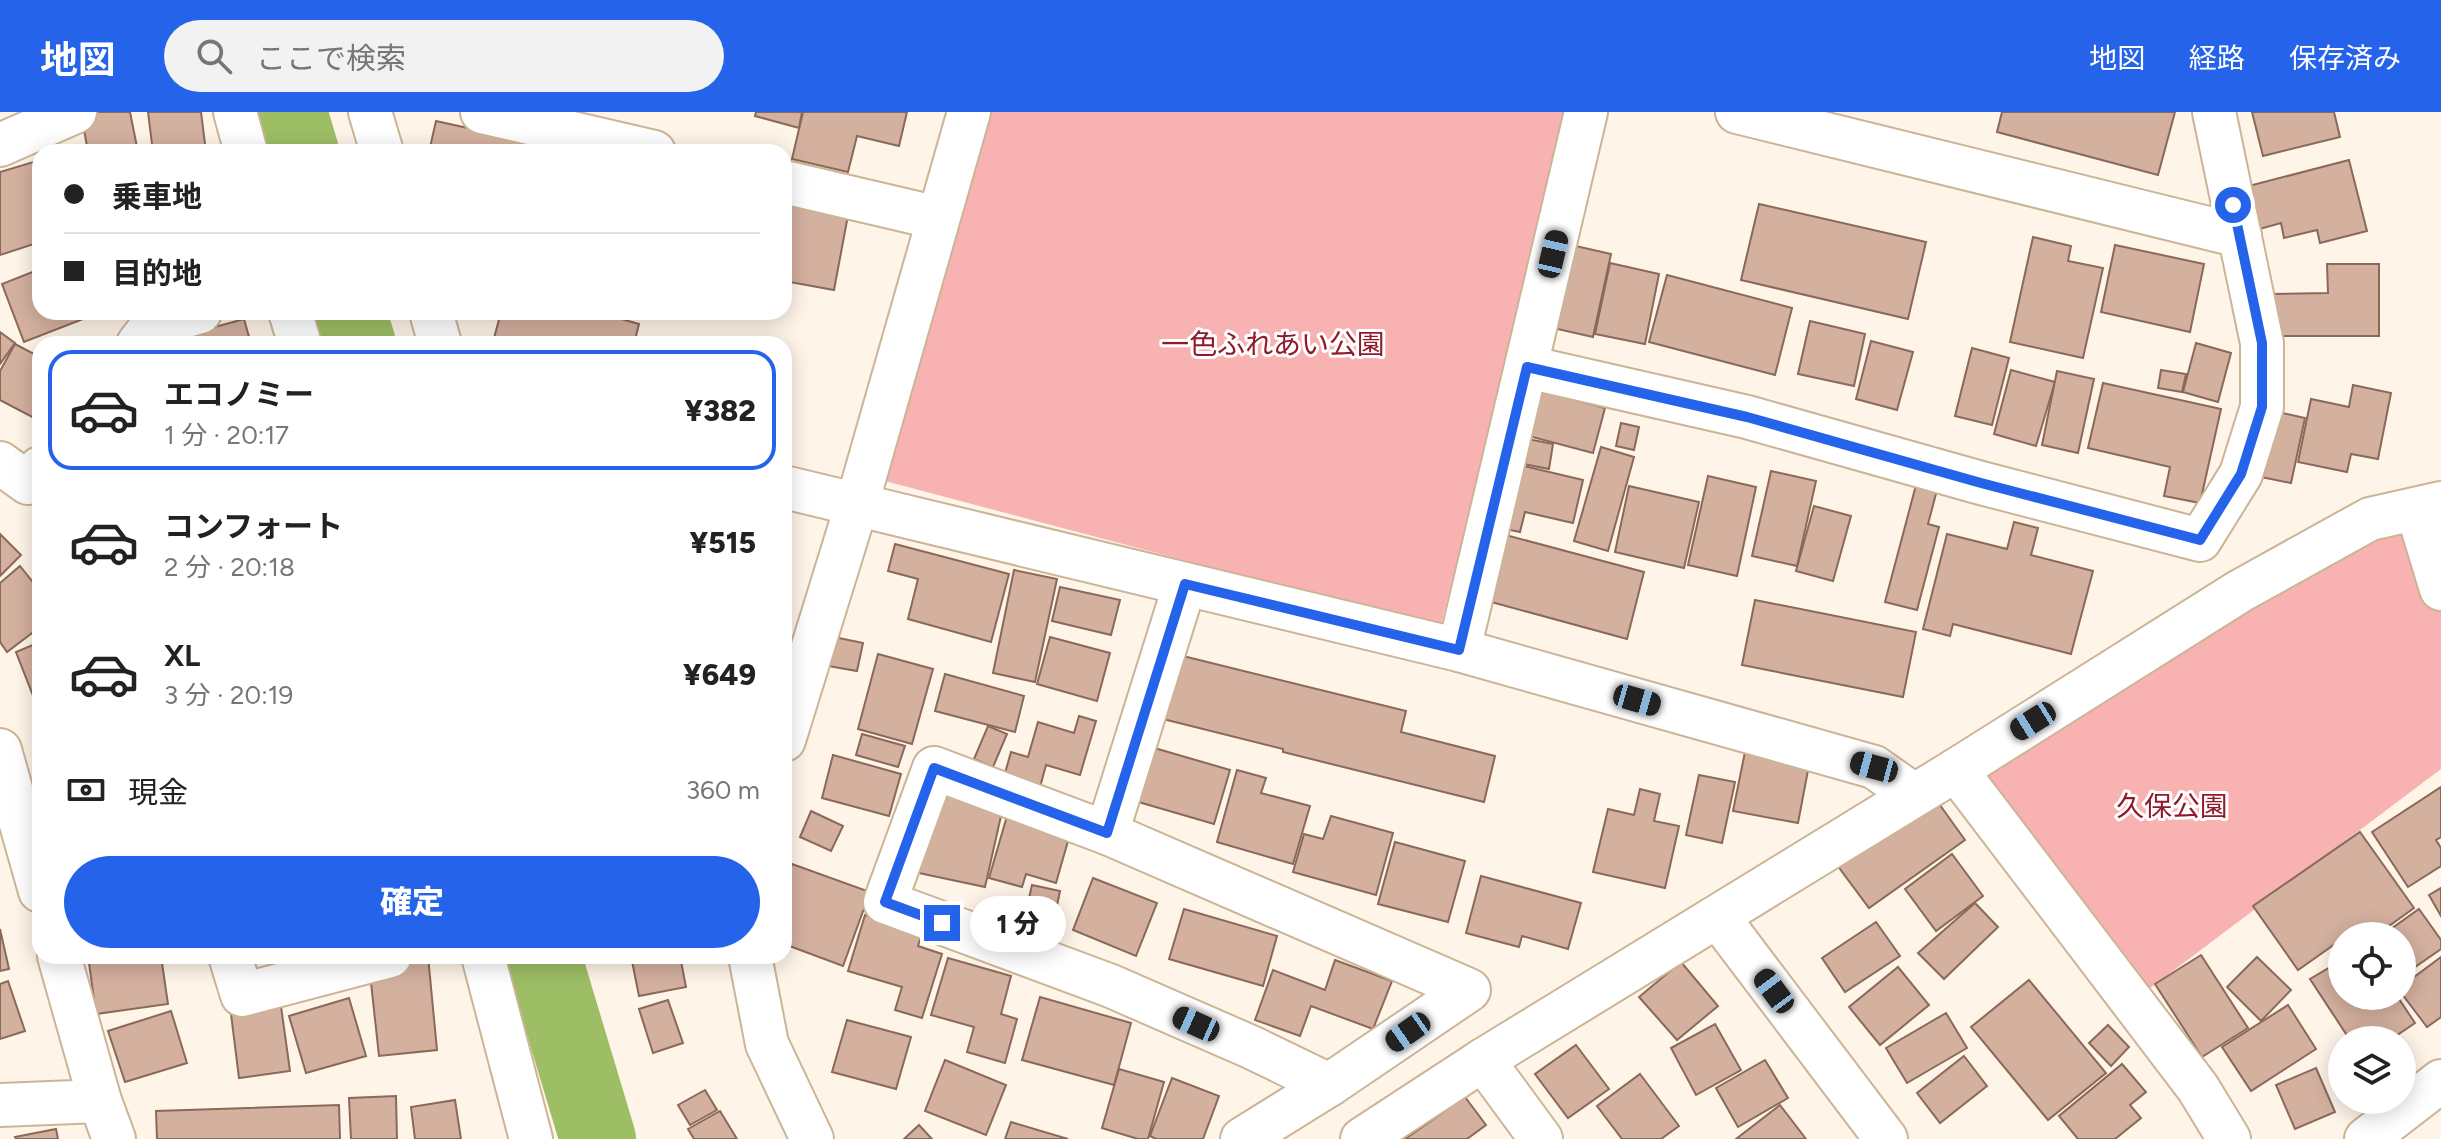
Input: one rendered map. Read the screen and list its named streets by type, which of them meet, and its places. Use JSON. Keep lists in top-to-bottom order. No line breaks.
{"parks":["一色ふれあい公園","久保公園"],"page":{"header":"地図","search":"ここで検索","nav":["地図","経路","保存済み"],"banner":["乗車地","目的地"],"list":[{"name":"エコノミー","note":"1 分 · 20:17","value":"¥382"},{"name":"コンフォート","note":"2 分 · 20:18","value":"¥515"},{"name":"XL","note":"3 分 · 20:19","value":"¥649"}],"pay":["現金","360 m"],"buttons":"確定","bubble":"1 分"}}
